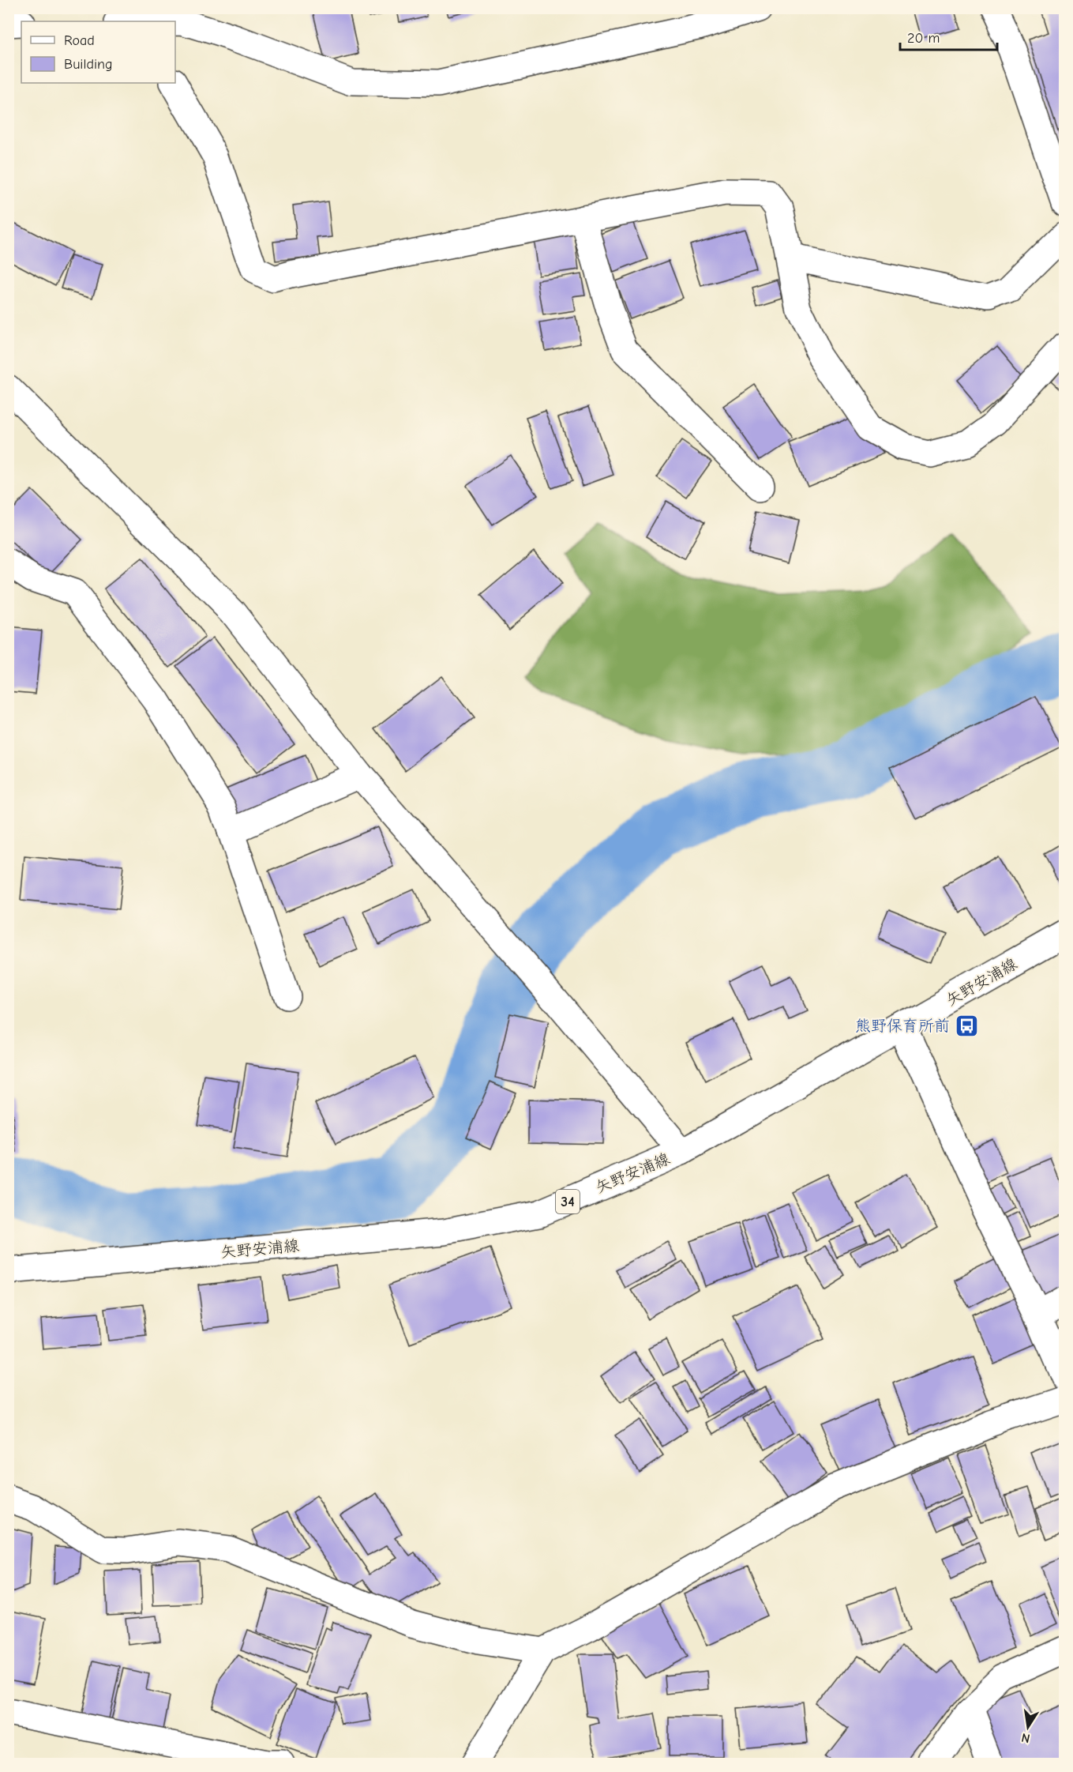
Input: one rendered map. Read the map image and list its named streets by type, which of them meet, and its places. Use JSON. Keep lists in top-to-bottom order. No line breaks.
{"streets":{"street":["矢野安浦線","34"]},"places":{"bus stop":["熊野保育所前"]},"legend":["Road","Building"],"scale_bar":"20 m","north":"bottom"}
